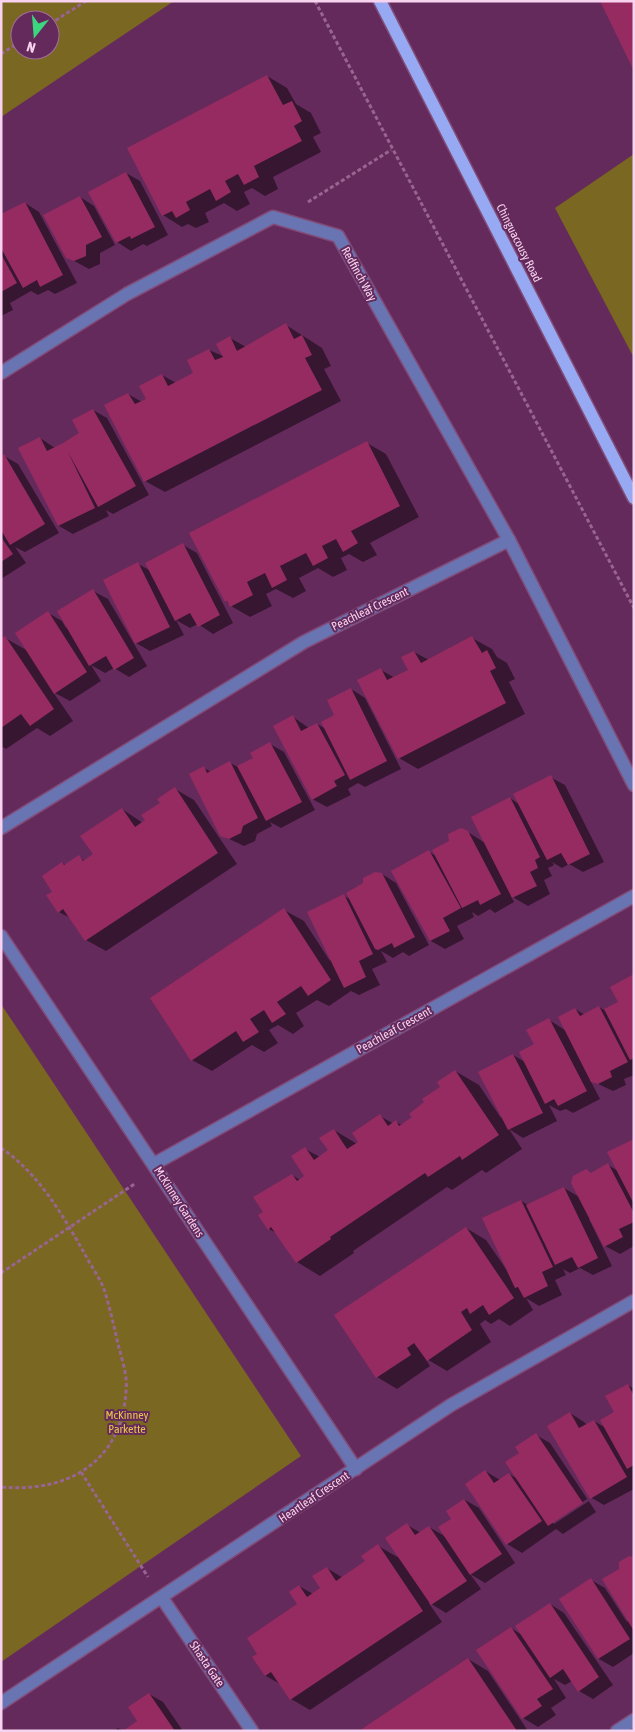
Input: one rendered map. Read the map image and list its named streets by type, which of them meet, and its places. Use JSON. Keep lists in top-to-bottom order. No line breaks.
{"streets":{"main road":["Chinguacousy Road"],"street":["Redfinch Way","Peachleaf Crescent","McKinney Gardens","Heartleaf Crescent","Shasta Gate"]},"crossings":[["Redfinch Way","Peachleaf Crescent"],["Peachleaf Crescent","McKinney Gardens"],["McKinney Gardens","Heartleaf Crescent"],["Heartleaf Crescent","Shasta Gate"]],"parks":["McKinney Parkette"],"north":"bottom"}
